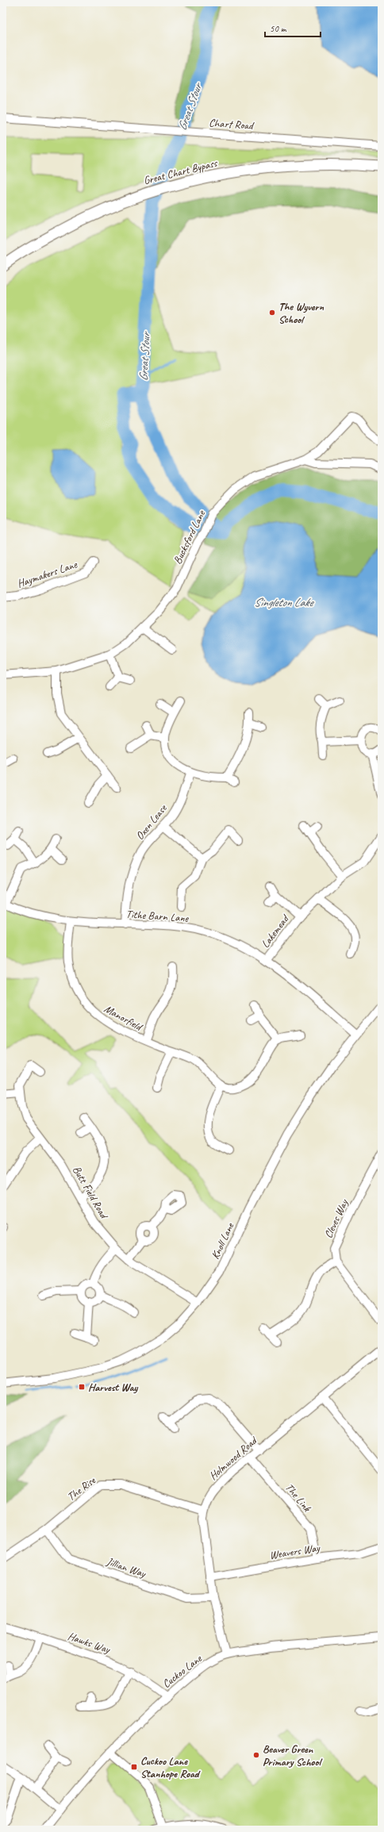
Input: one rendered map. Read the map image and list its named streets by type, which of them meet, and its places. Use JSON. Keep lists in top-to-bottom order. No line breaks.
{"streets":{"main road":["Great Chart Bypass"],"street":["Chart Road","Bucksford Lane","Haymakers Lane","Oxen Lease","Tithe Barn Lane","Lakemead","Manorfield","Butt Field Road","Cleves Way","Knoll Lane","Holmwood Road","The Rise","The Link","Weavers Way","Jillian Way","Hawks Way","Cuckoo Lane"]},"crossings":[["Oxen Lease","Tithe Barn Lane"],["Tithe Barn Lane","Lakemead"],["Tithe Barn Lane","Manorfield"],["Tithe Barn Lane","Knoll Lane"],["Butt Field Road","Knoll Lane"],["Holmwood Road","The Rise"],["Holmwood Road","The Link"],["The Rise","Jillian Way"],["The Link","Weavers Way"],["Hawks Way","Cuckoo Lane"]],"water":["Great Stour","Singleton Lake"],"places":{"other":["The Wyvern School","Beaver Green Primary School"],"transit":["Harvest Way","Cuckoo Lane Stanhope Road"]},"scale_bar":"50 m"}
